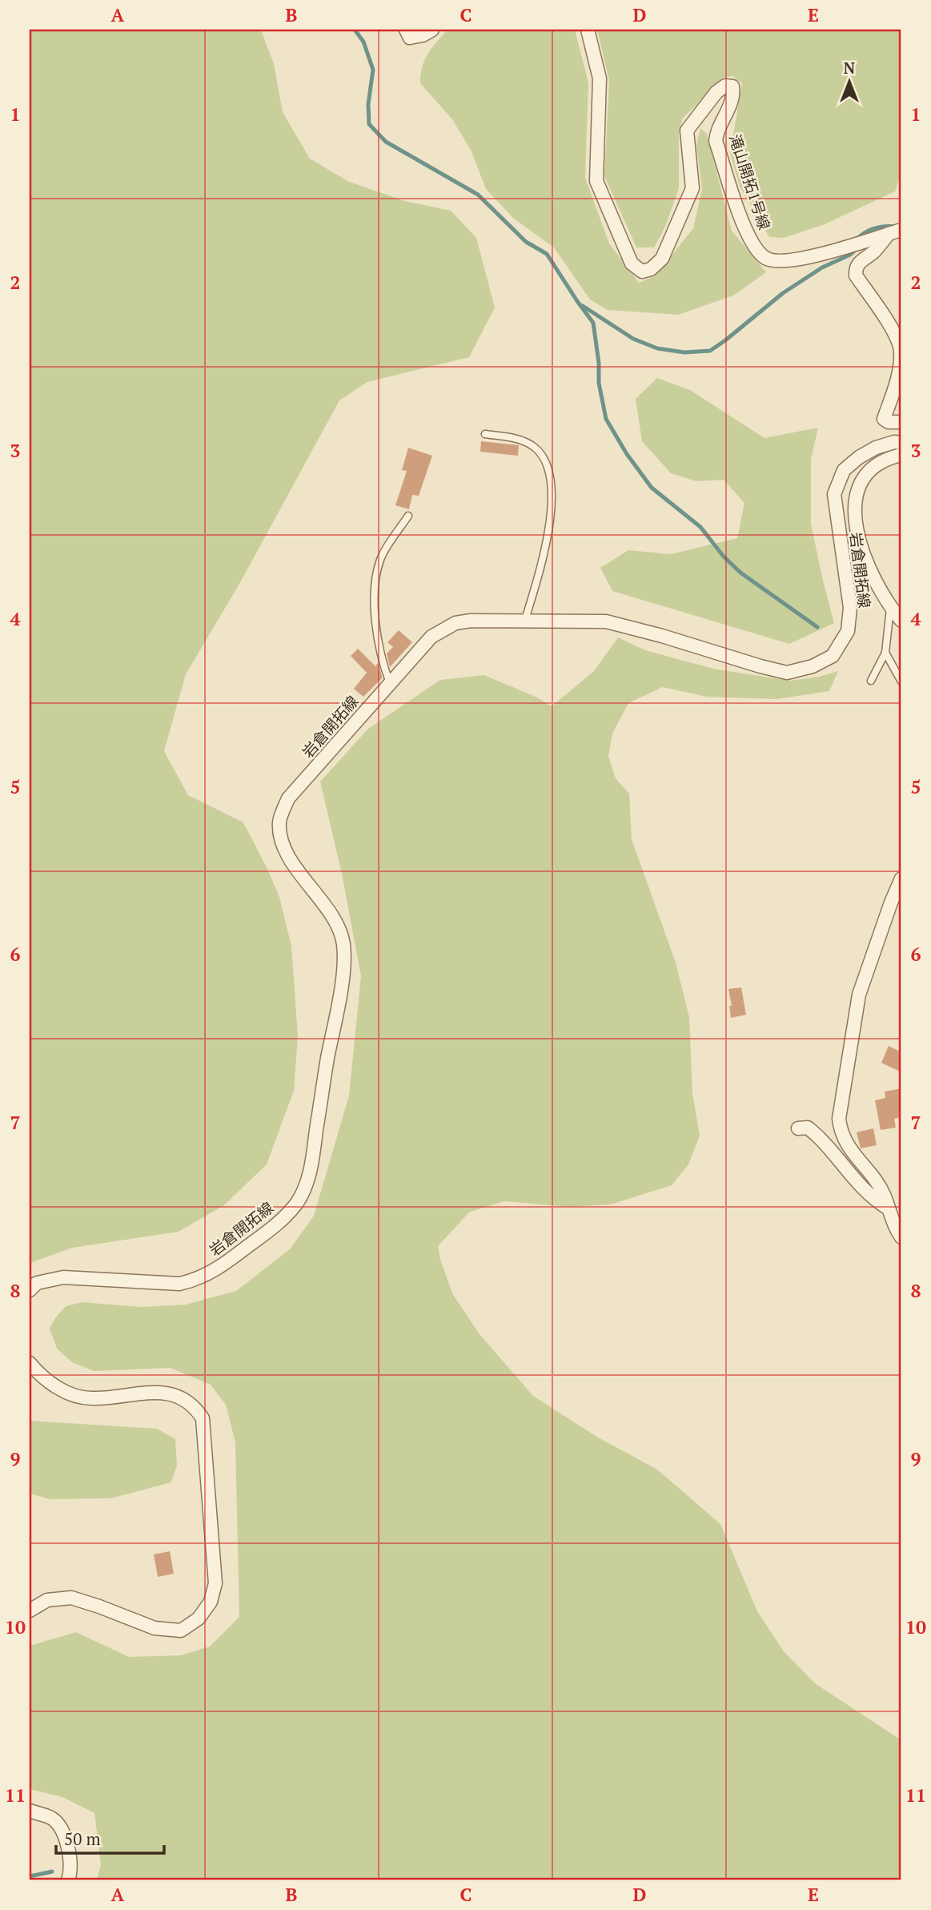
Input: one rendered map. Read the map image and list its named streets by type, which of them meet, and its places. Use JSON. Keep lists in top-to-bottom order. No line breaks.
{"streets":{"street":["滝山開拓1号線","岩倉開拓線"]},"scale_bar":"50 m","north":"top","grid":{"columns":["A","B","C","D","E"],"rows":["1","2","3","4","5","6","7","8","9","10","11"]}}
